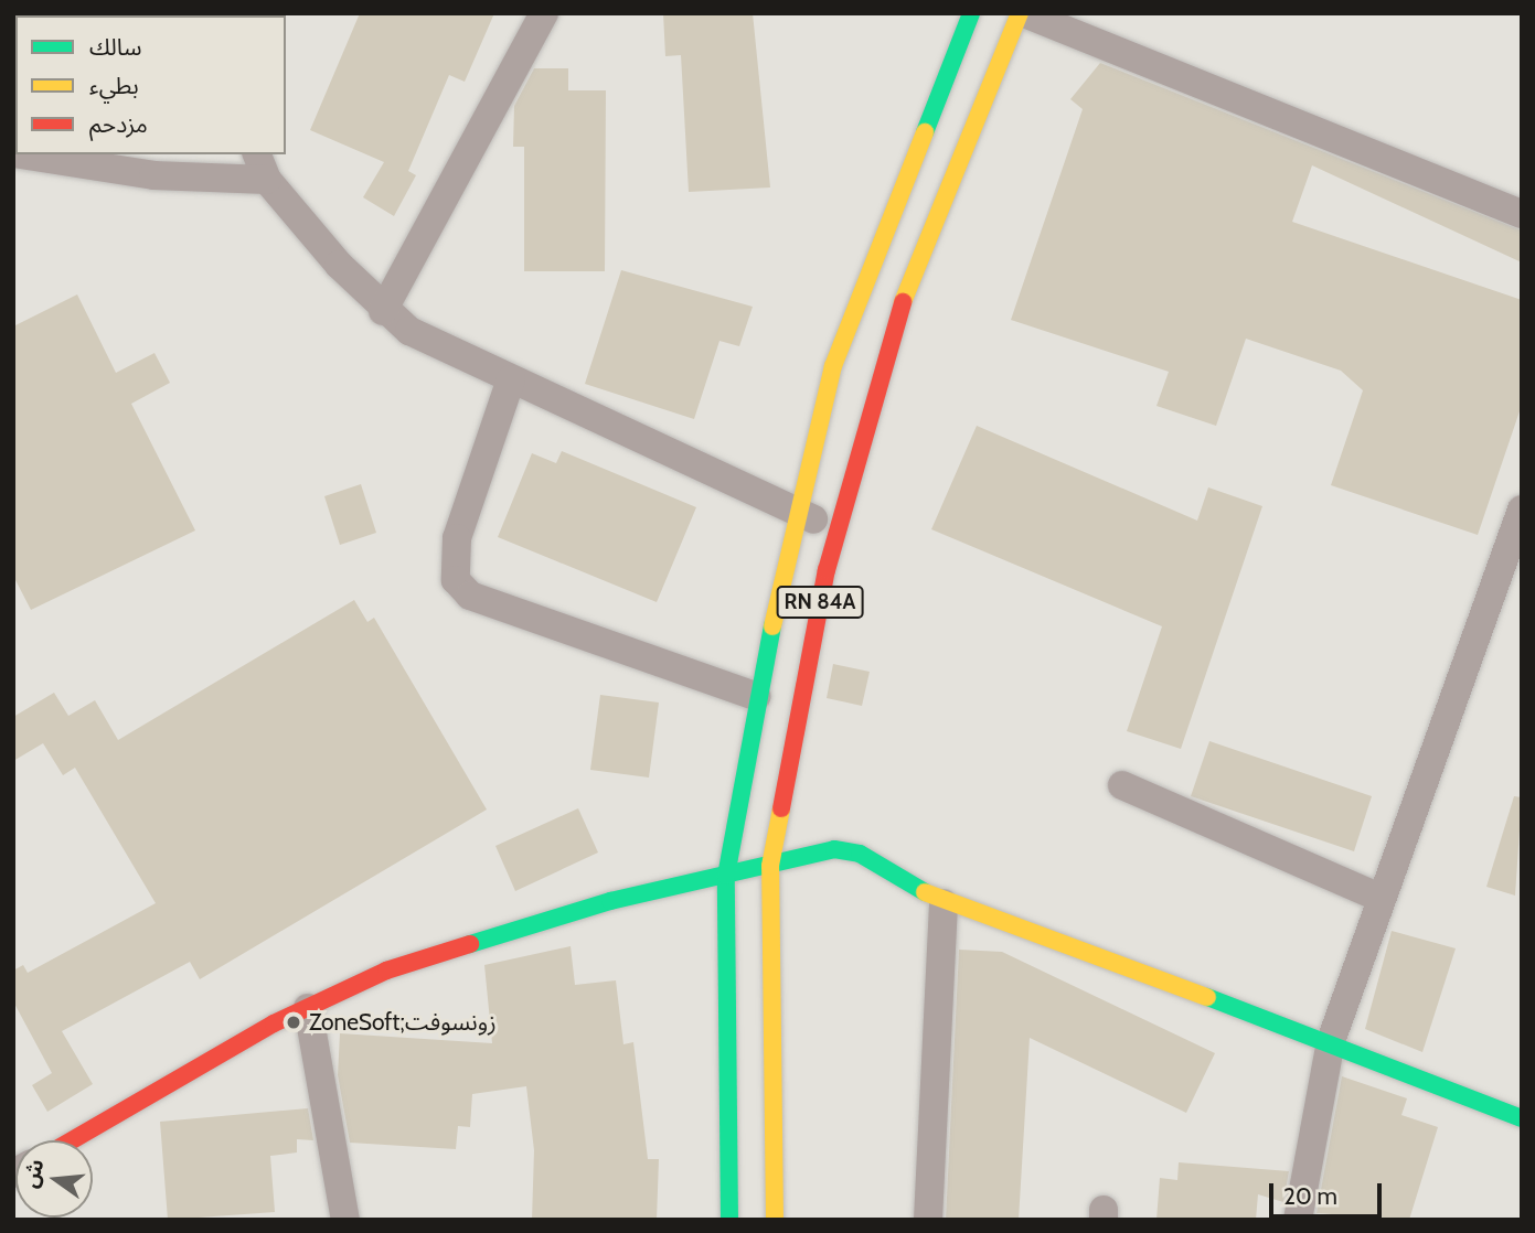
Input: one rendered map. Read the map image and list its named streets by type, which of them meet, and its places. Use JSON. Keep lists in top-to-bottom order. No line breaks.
{"streets":{"main road":["RN 84A"]},"places":["ZoneSoft;زونسوفت"],"legend":["سالك","بطيء","مزدحم"],"scale_bar":"20 m","north":"left"}
